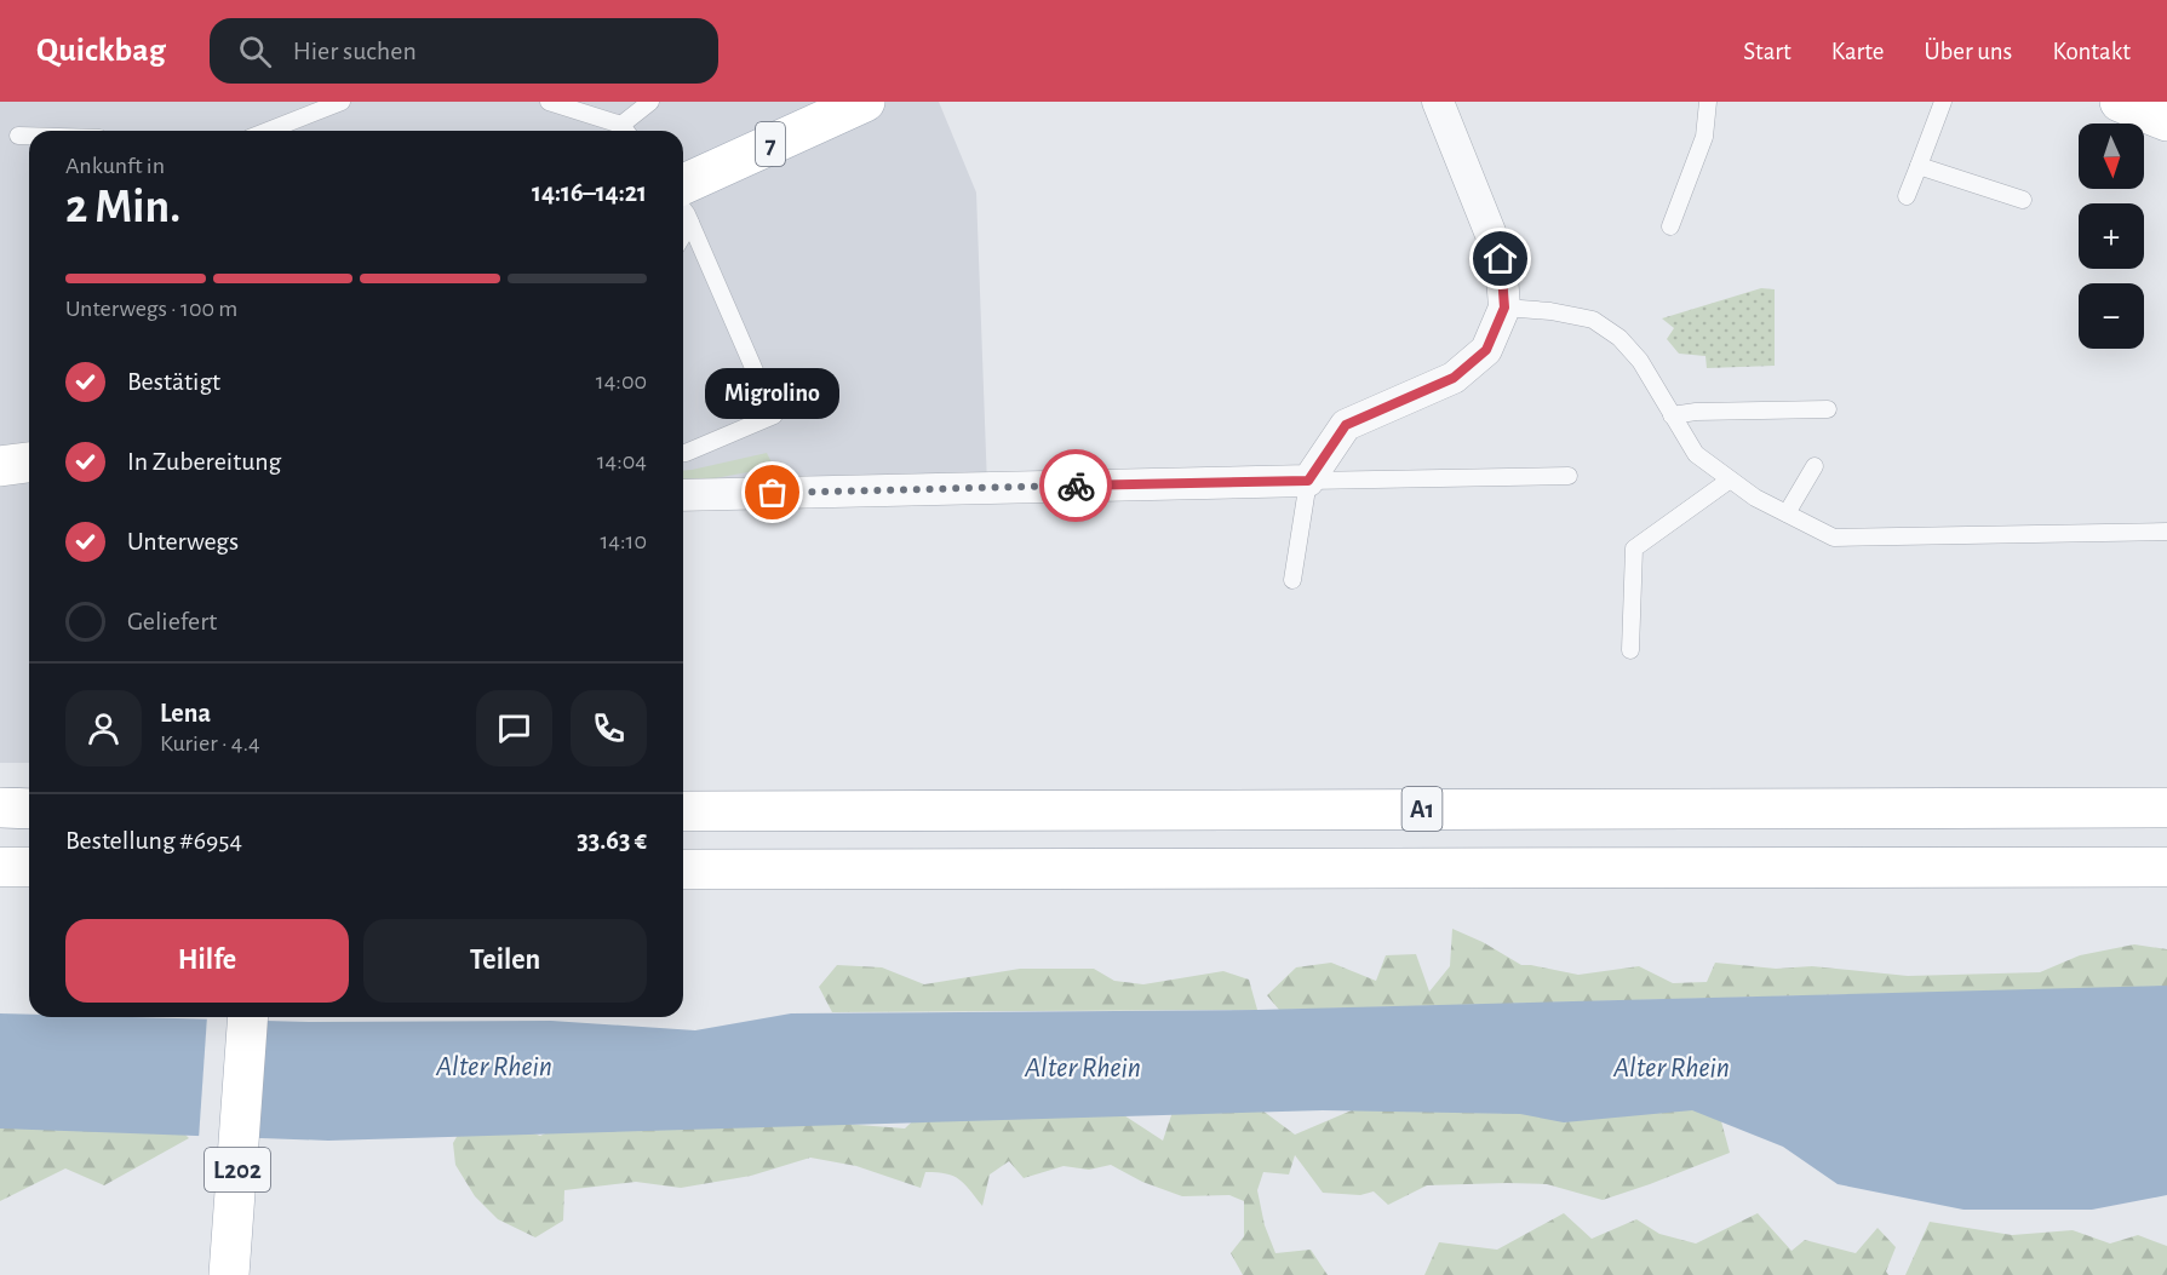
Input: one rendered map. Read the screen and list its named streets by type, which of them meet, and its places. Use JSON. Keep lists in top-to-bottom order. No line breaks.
{"streets":{"main road":["7","A1","L202"]},"water":["Alter Rhein"],"places":["Migrolino"],"north":"bottom","page":{"header":"Quickbag","search":"Hier suchen","nav":["Start","Karte","Über uns","Kontakt"],"map_buttons":["+","−"],"heading":["2 Min.","Ankunft in","14:16–14:21"],"panel":["Lena","Kurier · 4.4","Bestellung #6954","33.63 €"],"bar":"Unterwegs · 100 m","list":[["Bestätigt","14:00"],["In Zubereitung","14:04"],["Unterwegs","14:10"],"Geliefert"],"bubble":"Migrolino","buttons":["Hilfe","Teilen"]}}
